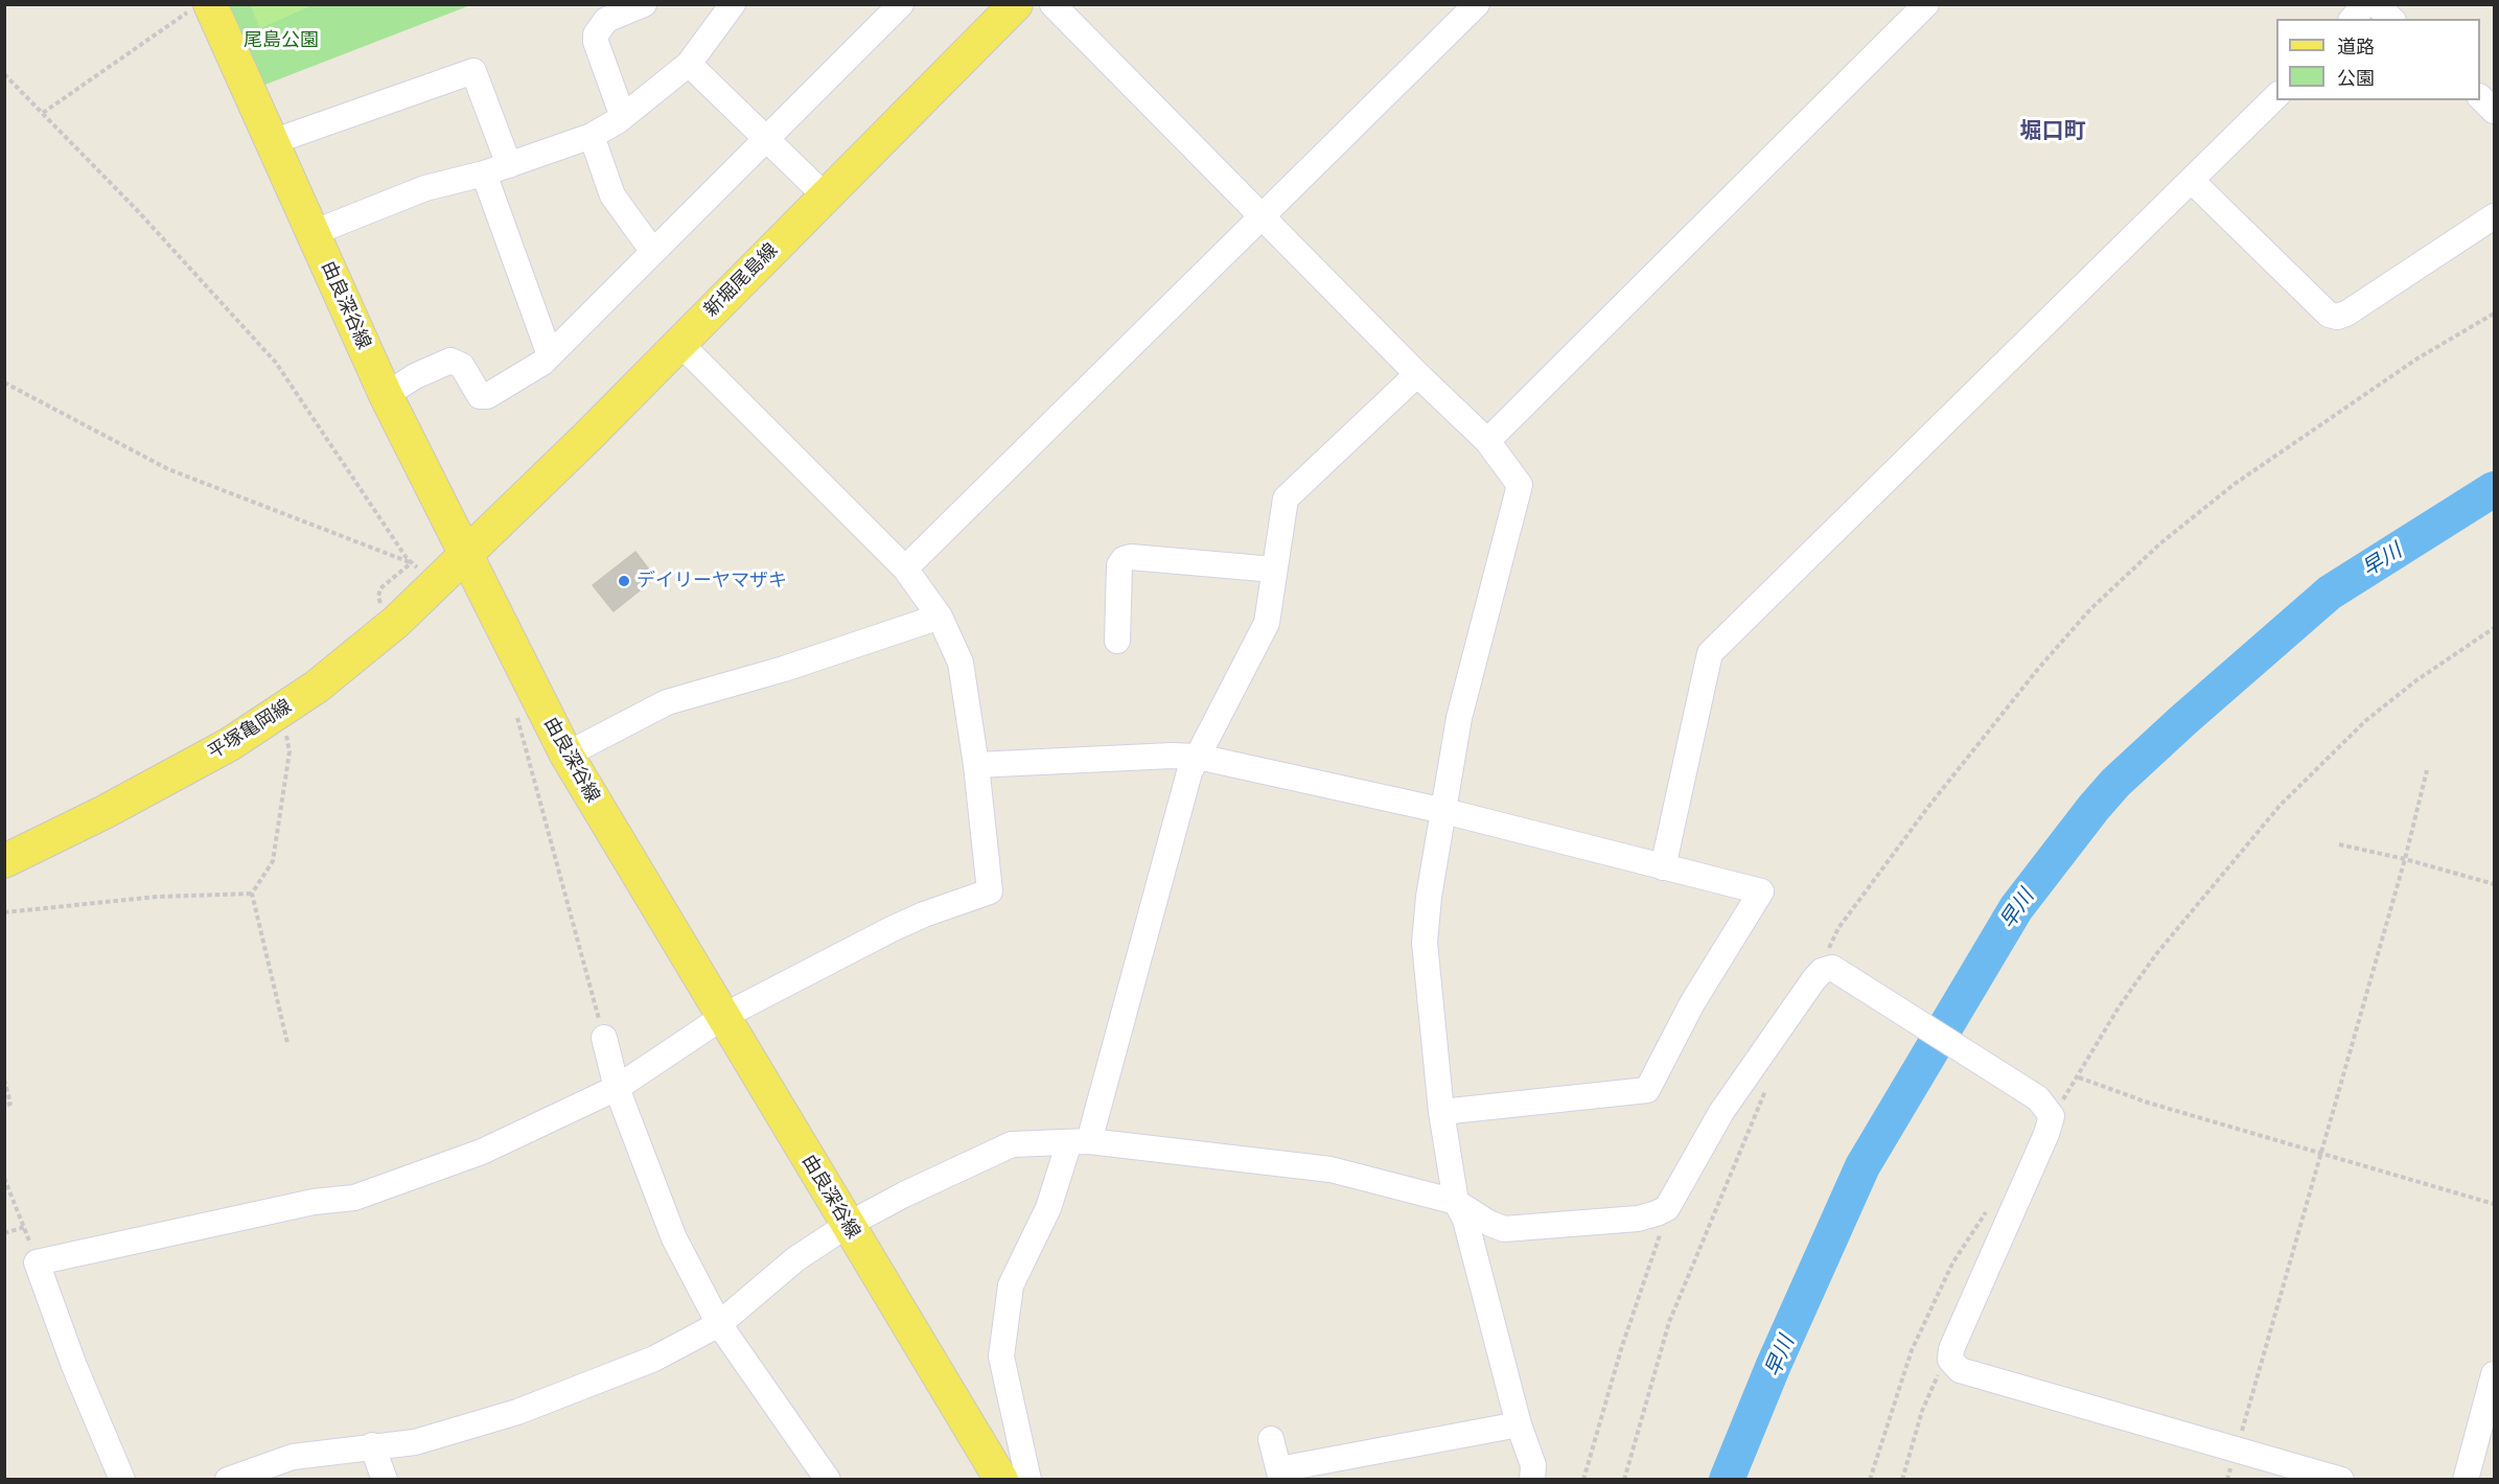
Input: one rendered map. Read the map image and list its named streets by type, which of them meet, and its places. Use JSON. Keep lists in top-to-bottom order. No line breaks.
{"streets":{"main road":["新堀尾島線","由良深谷線","平塚亀岡線"]},"crossings":[["新堀尾島線","由良深谷線"],["新堀尾島線","平塚亀岡線"],["由良深谷線","平塚亀岡線"]],"districts":["堀口町"],"water":["早川"],"parks":["尾島公園"],"places":["デイリーヤマザキ"],"legend":["道路","公園"]}
